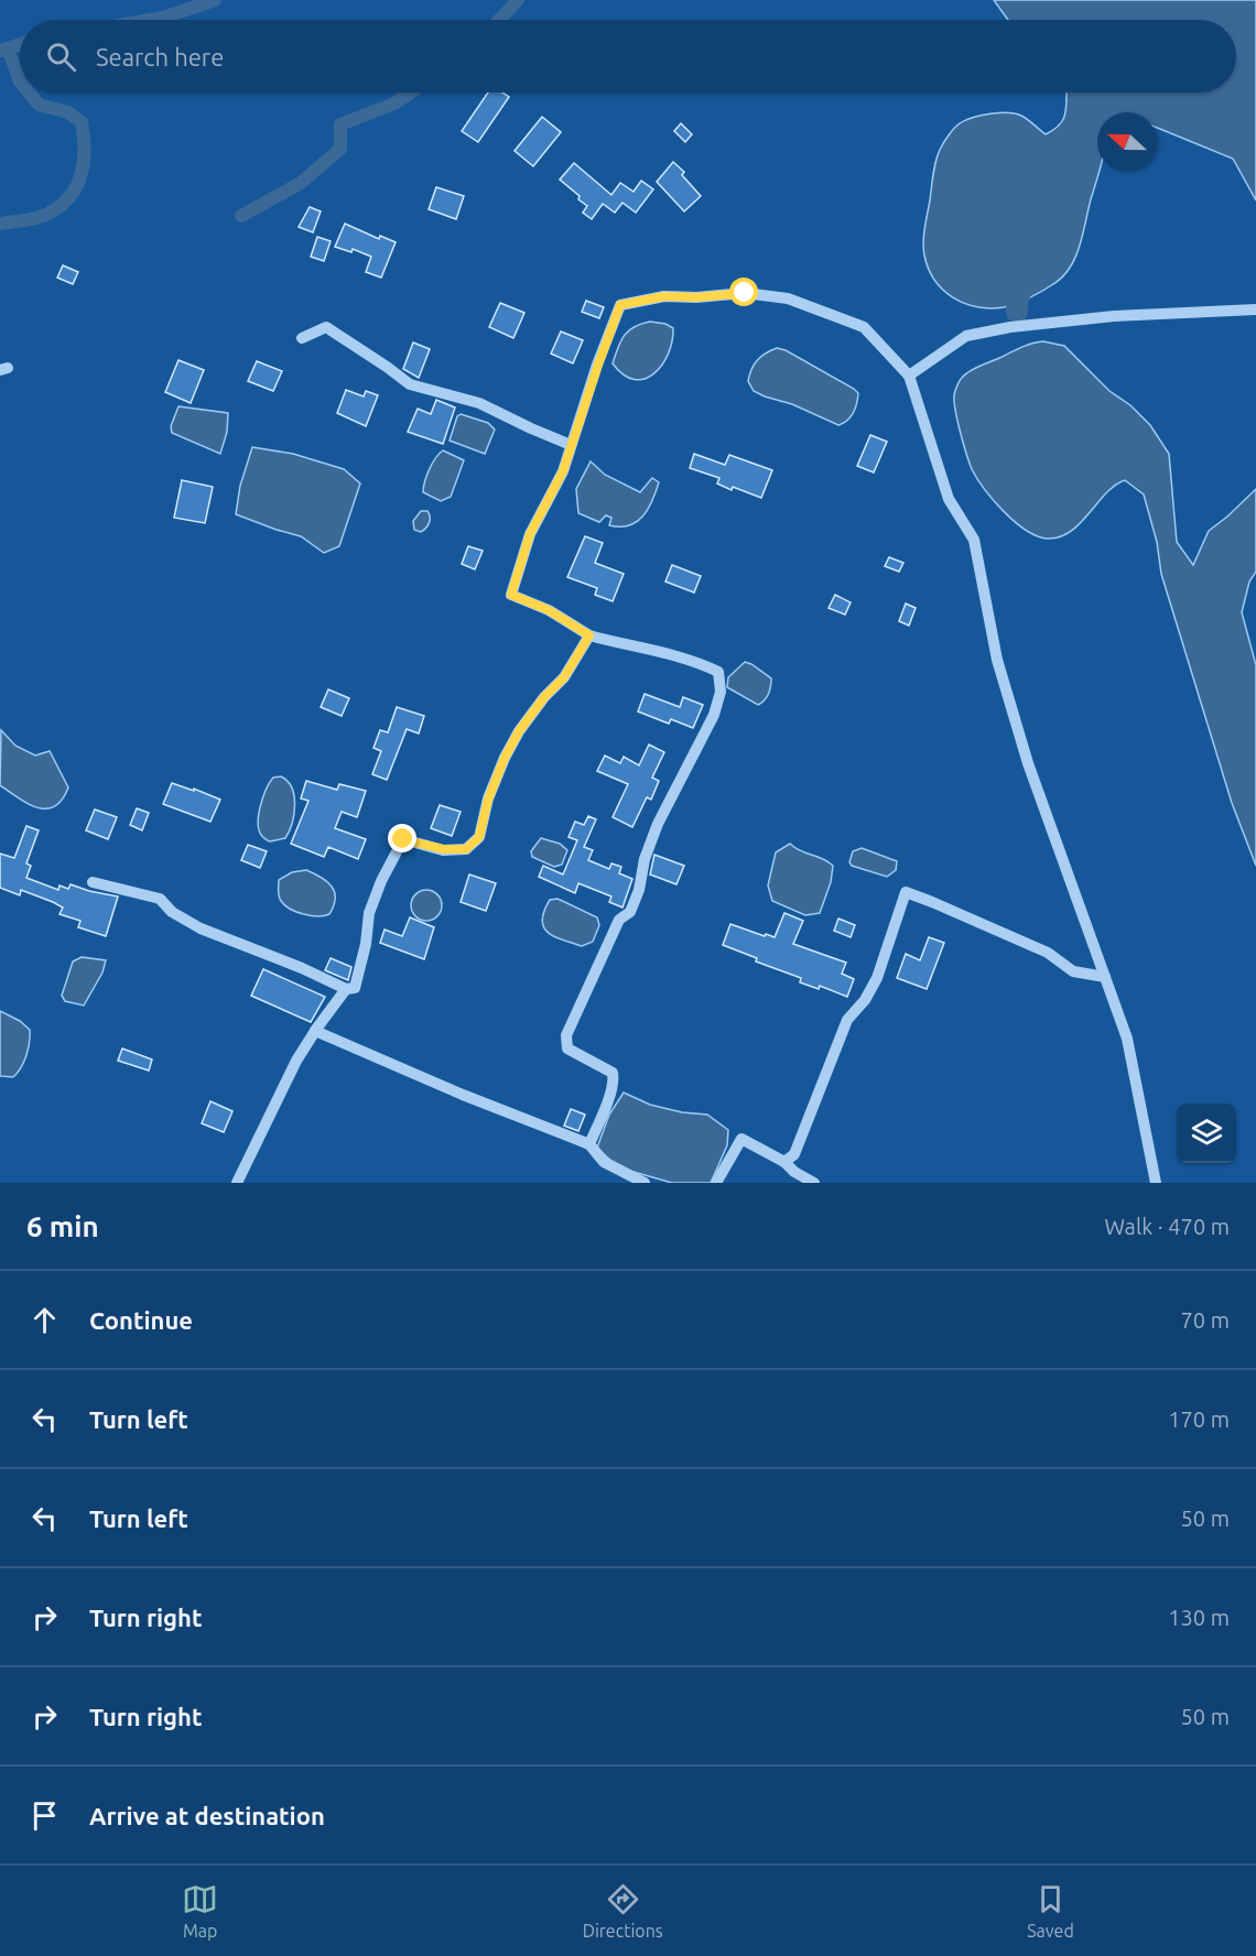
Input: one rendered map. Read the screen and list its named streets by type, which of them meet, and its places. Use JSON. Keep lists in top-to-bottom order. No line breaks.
{"north":"left","page":{"search":"Search here","heading":["6 min","Walk · 470 m"],"list":[["Continue","70 m"],["Turn left","170 m"],["Turn left","50 m"],["Turn right","130 m"],["Turn right","50 m"],"Arrive at destination"],"nav":["Map","Directions","Saved"]}}
